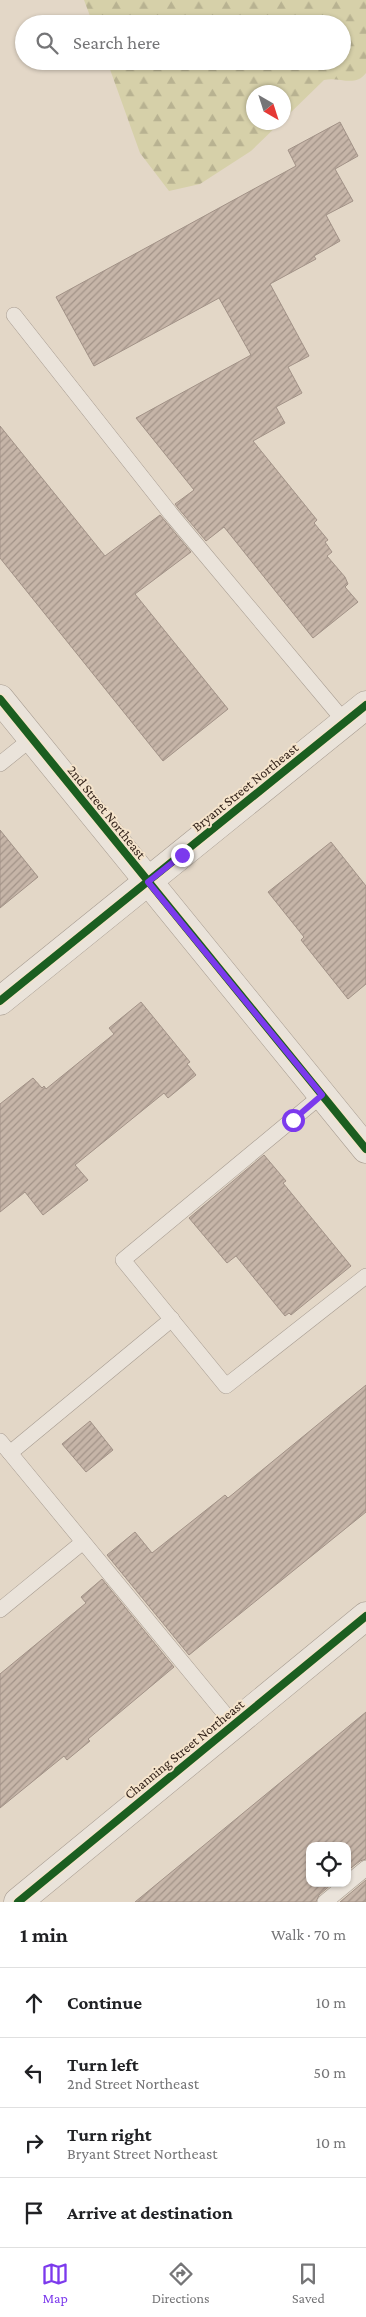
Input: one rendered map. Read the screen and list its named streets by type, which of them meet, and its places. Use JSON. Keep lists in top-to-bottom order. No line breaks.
{"streets":{"street":["Bryant Street Northeast","2nd Street Northeast","Channing Street Northeast"]},"crossings":[["Bryant Street Northeast","2nd Street Northeast"]],"north":"bottom right","page":{"search":"Search here","heading":["1 min","Walk · 70 m"],"list":[["Continue","10 m"],["Turn left","2nd Street Northeast","50 m"],["Turn right","Bryant Street Northeast","10 m"],"Arrive at destination"],"nav":["Map","Directions","Saved"]}}
